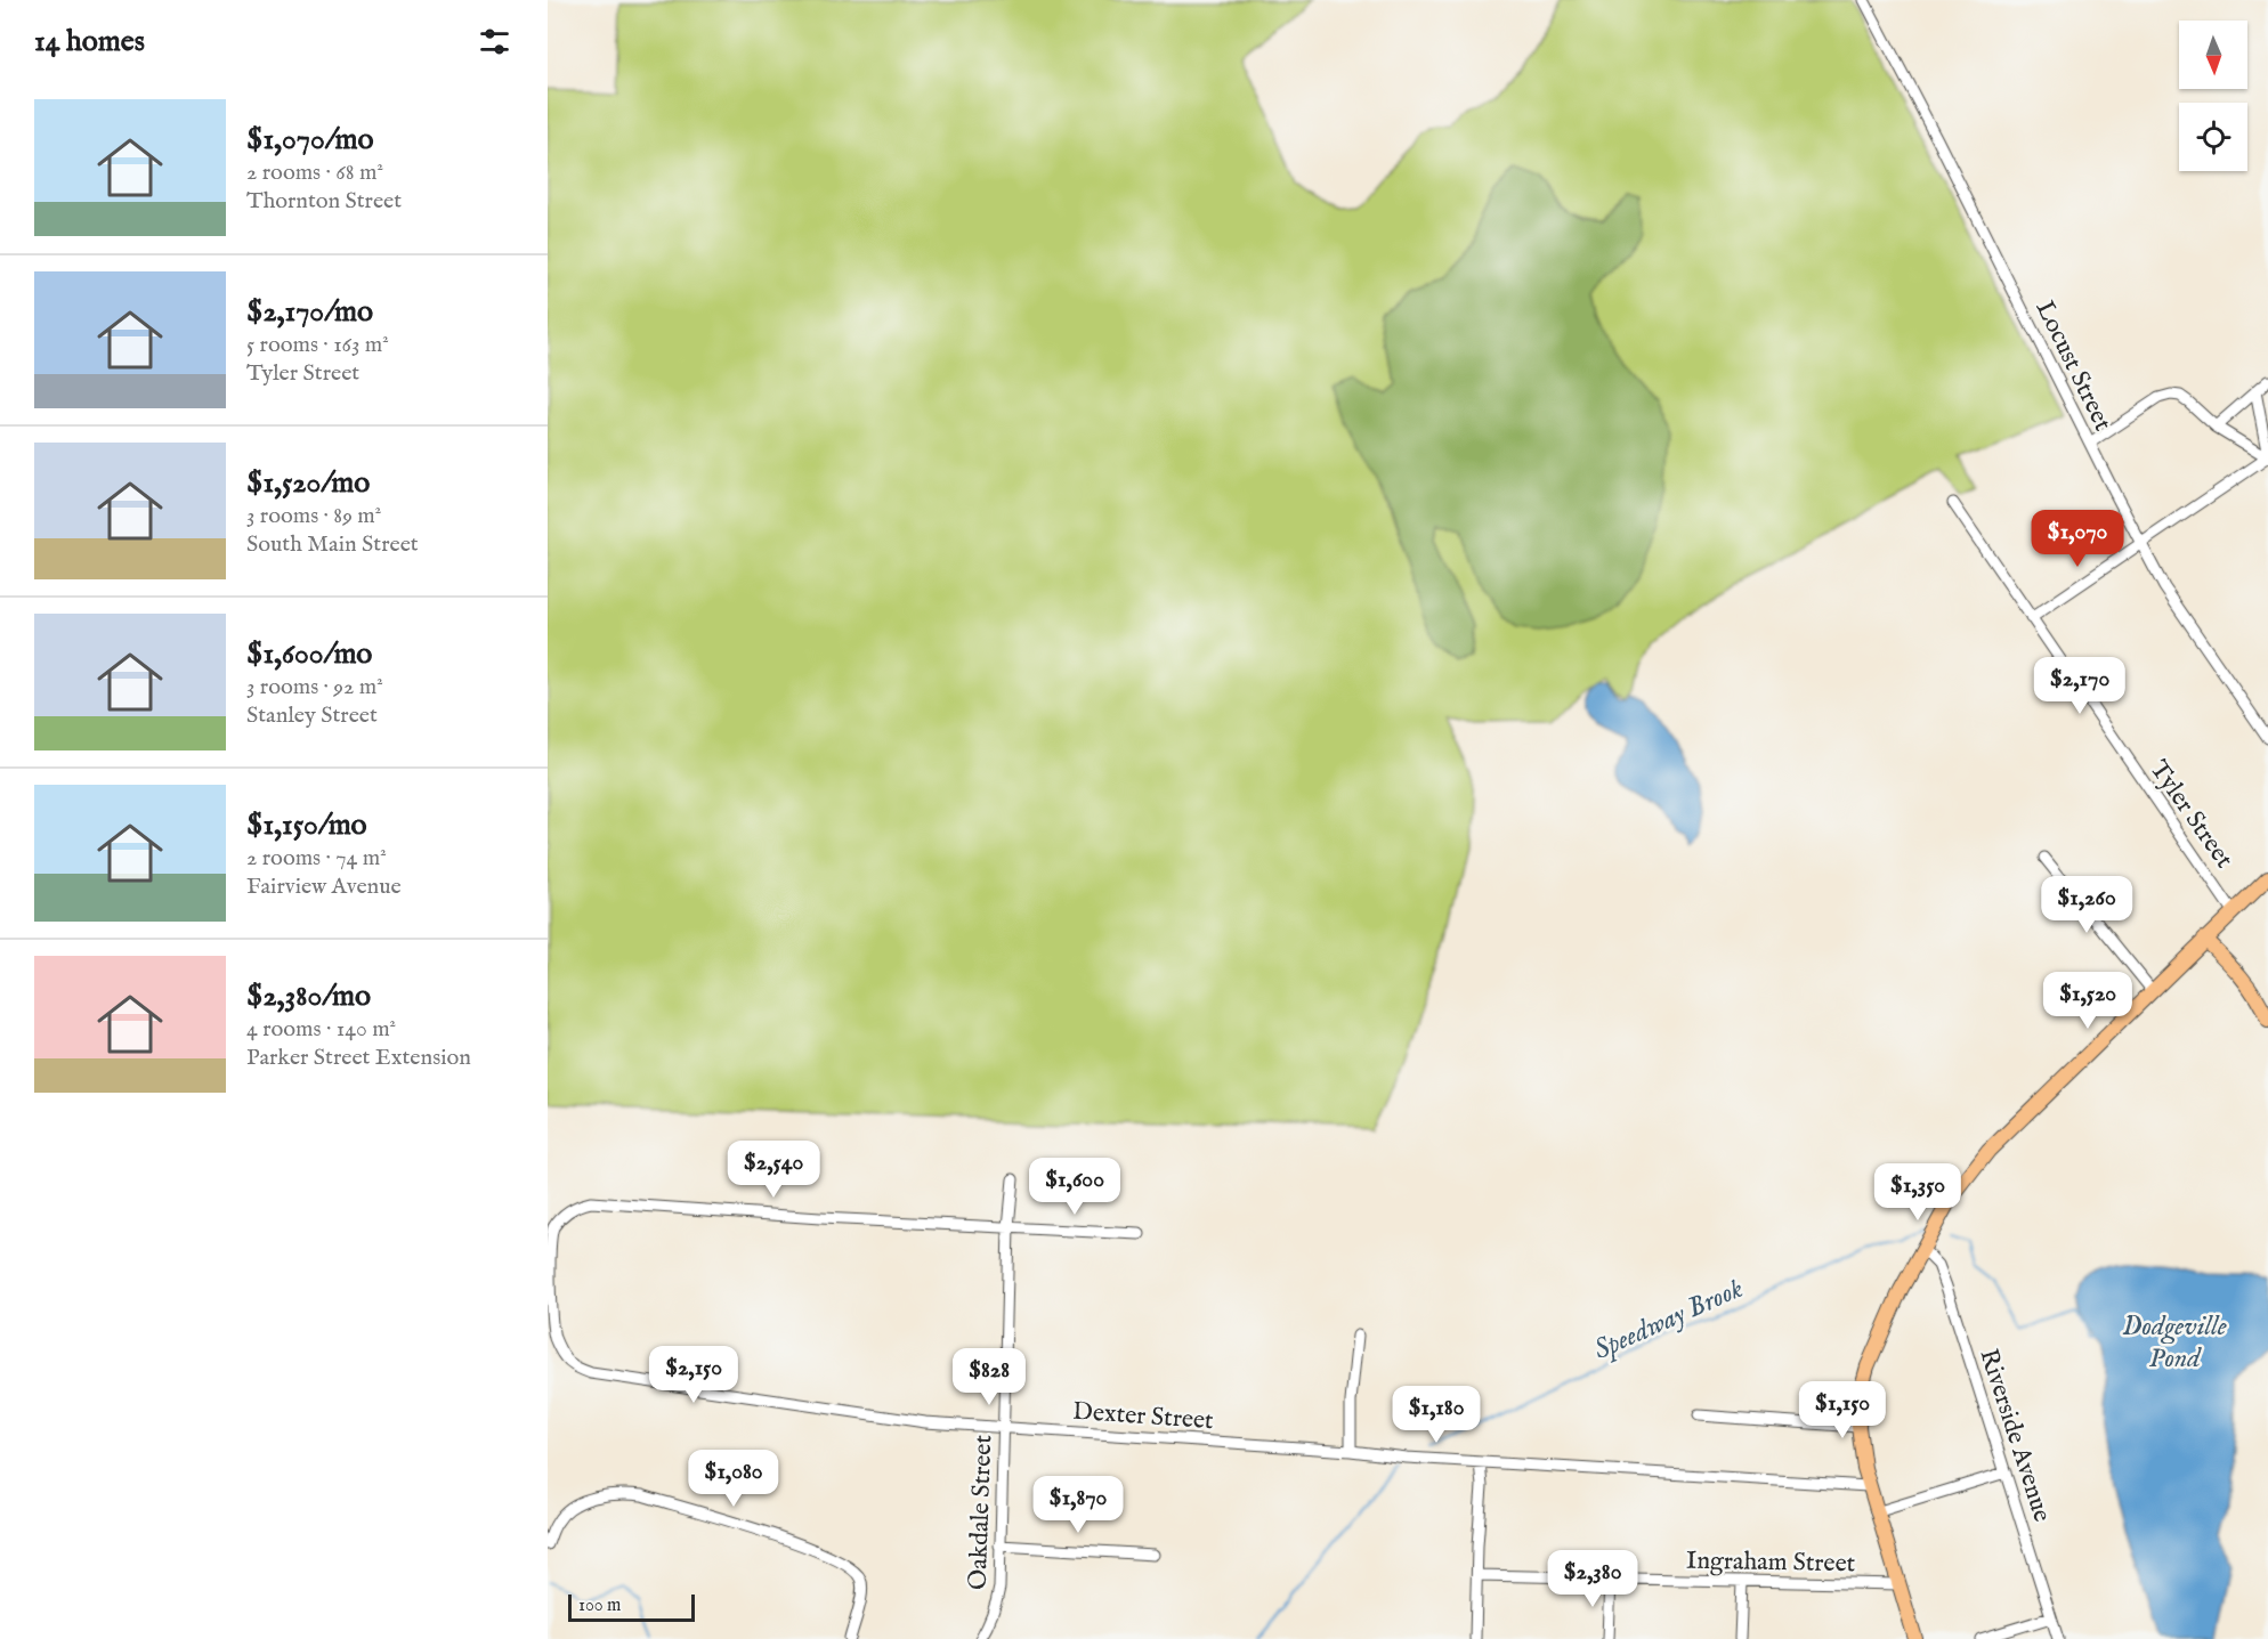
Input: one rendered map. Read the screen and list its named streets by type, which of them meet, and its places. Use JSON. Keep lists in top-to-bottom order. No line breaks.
{"streets":{"street":["Locust Street","Tyler Street","Dexter Street","Riverside Avenue","Oakdale Street","Ingraham Street"]},"crossings":[["Dexter Street","Oakdale Street"]],"water":["Speedway Brook","Dodgeville Pond"],"scale_bar":"100 m","north":"bottom","page":{"heading":"14 homes","list":[{"name":"$1,070/mo","note":"2 rooms · 68 m² · Thornton Street"},{"name":"$2,170/mo","note":"5 rooms · 163 m² · Tyler Street"},{"name":"$1,520/mo","note":"3 rooms · 89 m² · South Main Street"},{"name":"$1,600/mo","note":"3 rooms · 92 m² · Stanley Street"},{"name":"$1,150/mo","note":"2 rooms · 74 m² · Fairview Avenue"},{"name":"$2,380/mo","note":"4 rooms · 140 m² · Parker Street Extension"}],"price":["$1,070","$2,170","$1,260","$1,520","$2,540","$1,600","$1,350","$2,150","$828","$1,150","$1,180","$1,080","$1,870","$2,380"],"scale":"100 m"}}
